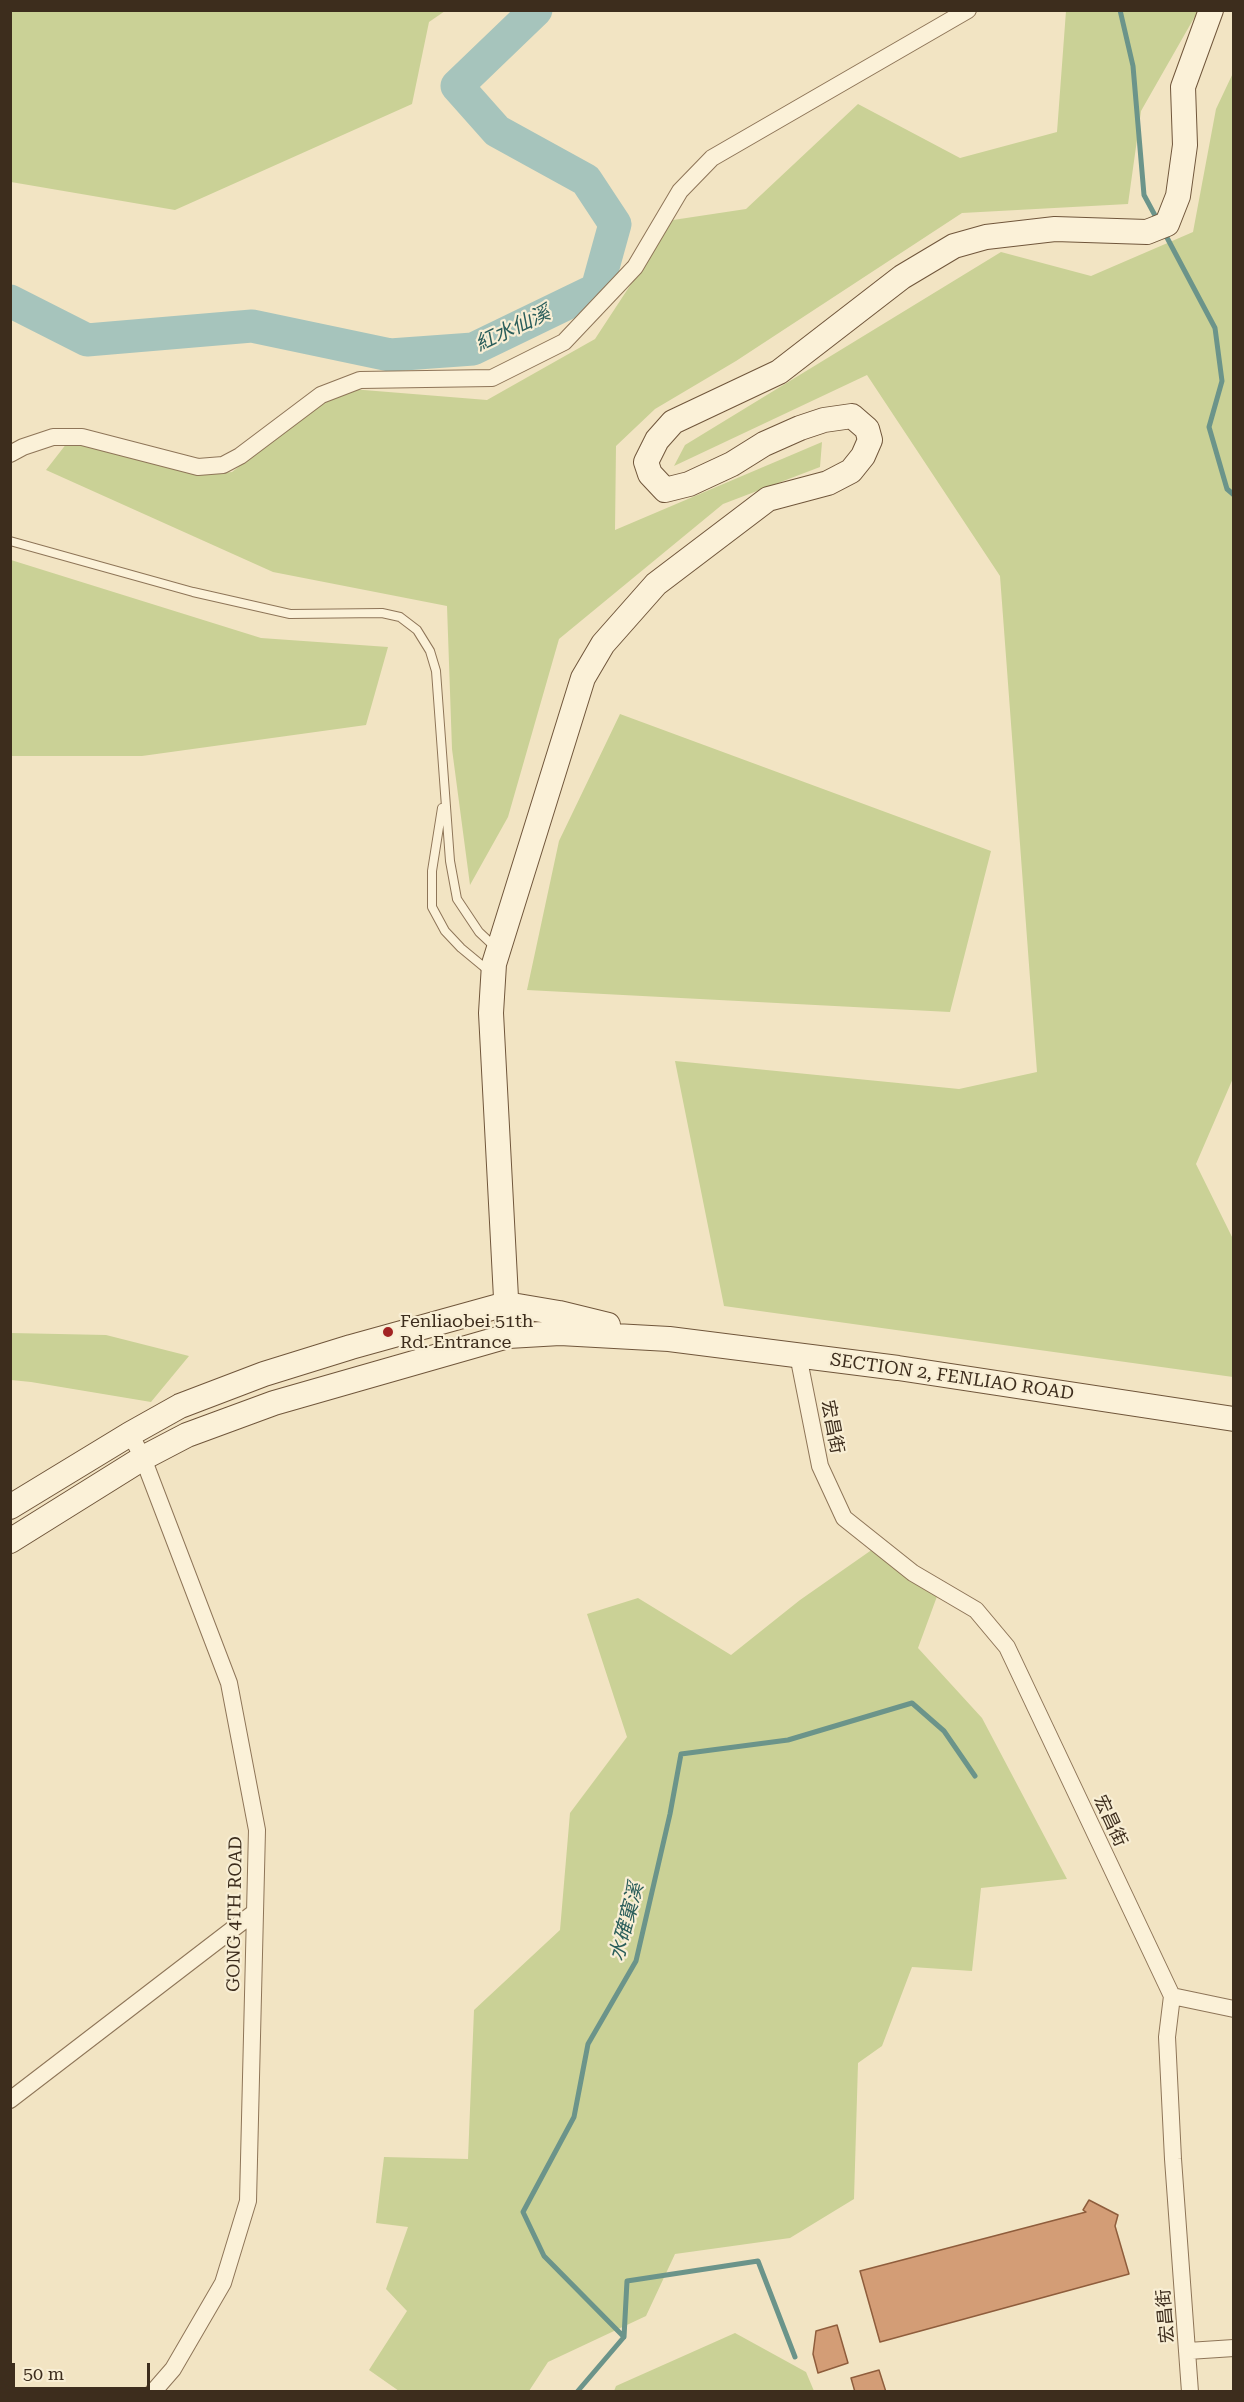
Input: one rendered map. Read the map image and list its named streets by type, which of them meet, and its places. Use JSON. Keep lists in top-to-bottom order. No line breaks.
{"streets":{"street":["SECTION 2, FENLIAO ROAD","宏昌街","GONG 4TH ROAD"]},"crossings":[["SECTION 2, FENLIAO ROAD","宏昌街"],["SECTION 2, FENLIAO ROAD","GONG 4TH ROAD"]],"water":["紅水仙溪","水確窠溪"],"places":["Fenliaobei 51th Rd. Entrance"],"scale_bar":"50 m"}
